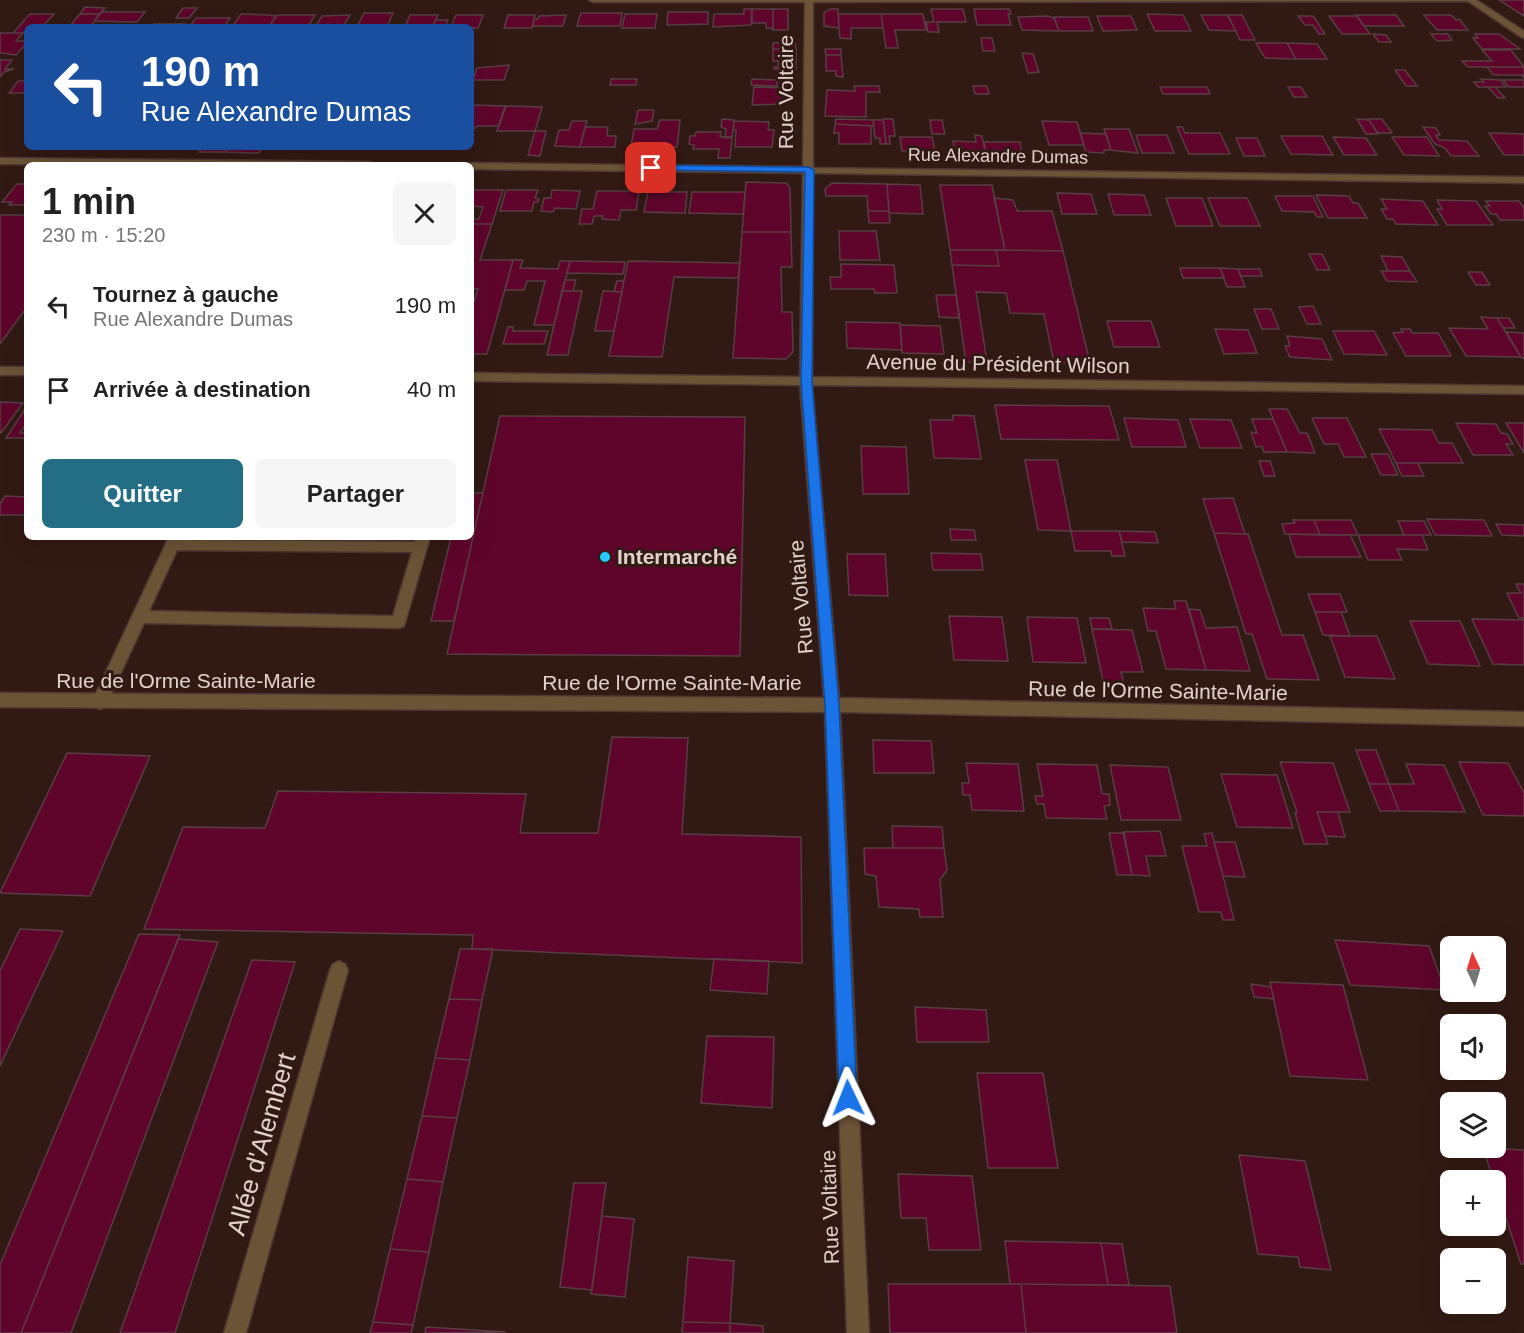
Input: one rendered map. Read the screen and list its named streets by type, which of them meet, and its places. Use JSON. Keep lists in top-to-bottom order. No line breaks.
{"streets":{"street":["Rue Voltaire","Rue Alexandre Dumas","Avenue du Président Wilson","Rue de l'Orme Sainte-Marie","Allée d'Alembert"]},"crossings":[["Rue Voltaire","Rue Alexandre Dumas"],["Rue Voltaire","Avenue du Président Wilson"],["Rue Voltaire","Rue de l'Orme Sainte-Marie"]],"places":["Intermarché"],"north":"top","page":{"turn":["190 m","Rue Alexandre Dumas"],"heading":["1 min","230 m · 15:20"],"list":[{"name":"Tournez à gauche","note":"Rue Alexandre Dumas","value":"190 m"},{"name":"Arrivée à destination","value":"40 m"}],"buttons":["Quitter","Partager"],"map_buttons":["+","−"]}}
